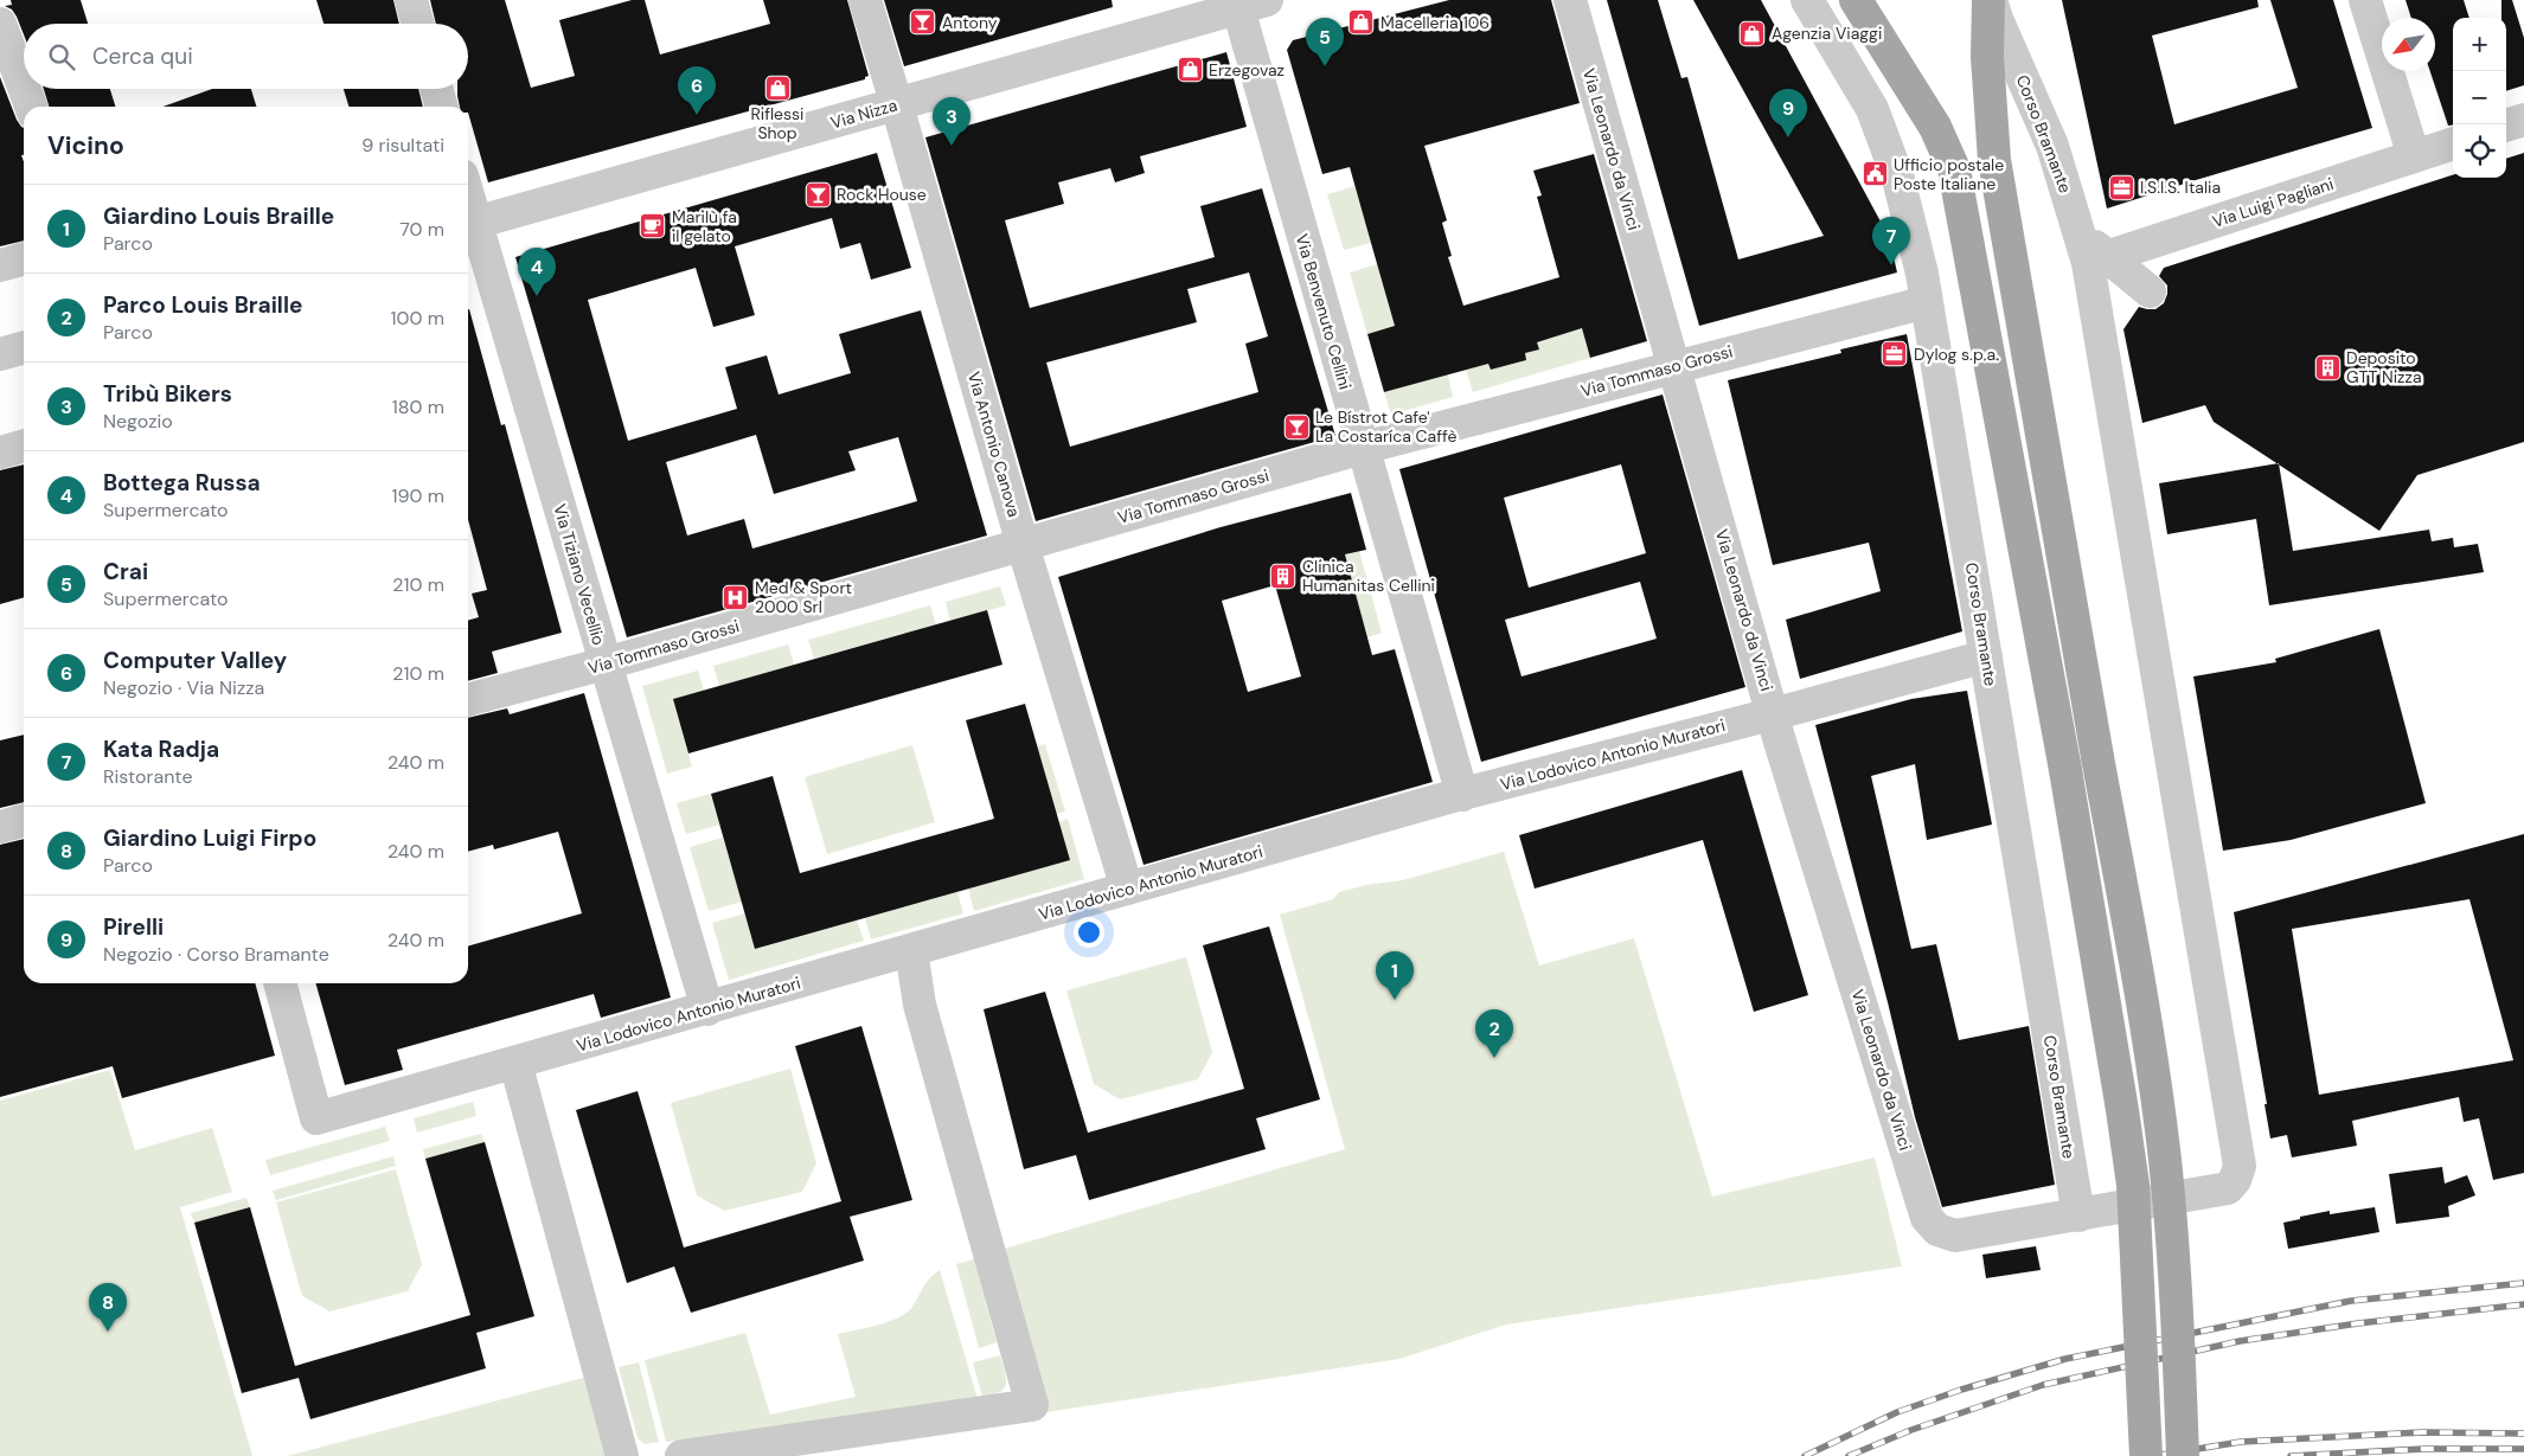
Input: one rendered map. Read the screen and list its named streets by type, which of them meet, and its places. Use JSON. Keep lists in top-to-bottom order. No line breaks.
{"streets":{"main road":["Corso Bramante"],"street":["Via Nizza","Via Leonardo da Vinci","Via Luigi Pagliani","Via Benvenuto Cellini","Via Tommaso Grossi","Via Antonio Canova","Via Tiziano Vecellio","Via Lodovico Antonio Muratori"]},"crossings":[["Via Nizza","Via Benvenuto Cellini"],["Via Nizza","Via Antonio Canova"],["Via Nizza","Via Tiziano Vecellio"],["Corso Bramante","Via Leonardo da Vinci"],["Corso Bramante","Via Luigi Pagliani"],["Corso Bramante","Via Tommaso Grossi"],["Corso Bramante","Via Lodovico Antonio Muratori"],["Via Leonardo da Vinci","Via Tommaso Grossi"],["Via Leonardo da Vinci","Via Lodovico Antonio Muratori"],["Via Benvenuto Cellini","Via Tommaso Grossi"],["Via Benvenuto Cellini","Via Lodovico Antonio Muratori"],["Via Tommaso Grossi","Via Antonio Canova"],["Via Tommaso Grossi","Via Tiziano Vecellio"],["Via Antonio Canova","Via Lodovico Antonio Muratori"],["Via Tiziano Vecellio","Via Lodovico Antonio Muratori"]],"places":{"bar":["Antony","Rock House","Le Bístrot Cafe' La Costaríca Caffè"],"shop":["Macelleria 106","Agenzia Viaggi","Erzegovaz","Riflessi Shop"],"public building":["Ufficio postale Poste Italiane"],"office":["I.S.I.S. Italia","Dylog s.p.a."],"cafe":["Marilù fa il gelato"],"building":["Deposito GTT Nizza","Clinica Humanitas Cellini"],"hospital":["Med & Sport 2000 Srl"]},"north":"bottom left","page":{"map_buttons":["+","−"],"pins":["5","6","9","3","7","4","1","2","8"],"search":"Cerca qui","heading":["Vicino","9 risultati"],"list":[{"mark":"1","name":"Giardino Louis Braille","note":"Parco","value":"70 m"},{"mark":"2","name":"Parco Louis Braille","note":"Parco","value":"100 m"},{"mark":"3","name":"Tribù Bikers","note":"Negozio","value":"180 m"},{"mark":"4","name":"Bottega Russa","note":"Supermercato","value":"190 m"},{"mark":"5","name":"Crai","note":"Supermercato","value":"210 m"},{"mark":"6","name":"Computer Valley","note":"Negozio · Via Nizza","value":"210 m"},{"mark":"7","name":"Kata Radja","note":"Ristorante","value":"240 m"},{"mark":"8","name":"Giardino Luigi Firpo","note":"Parco","value":"240 m"},{"mark":"9","name":"Pirelli","note":"Negozio · Corso Bramante","value":"240 m"}]}}
